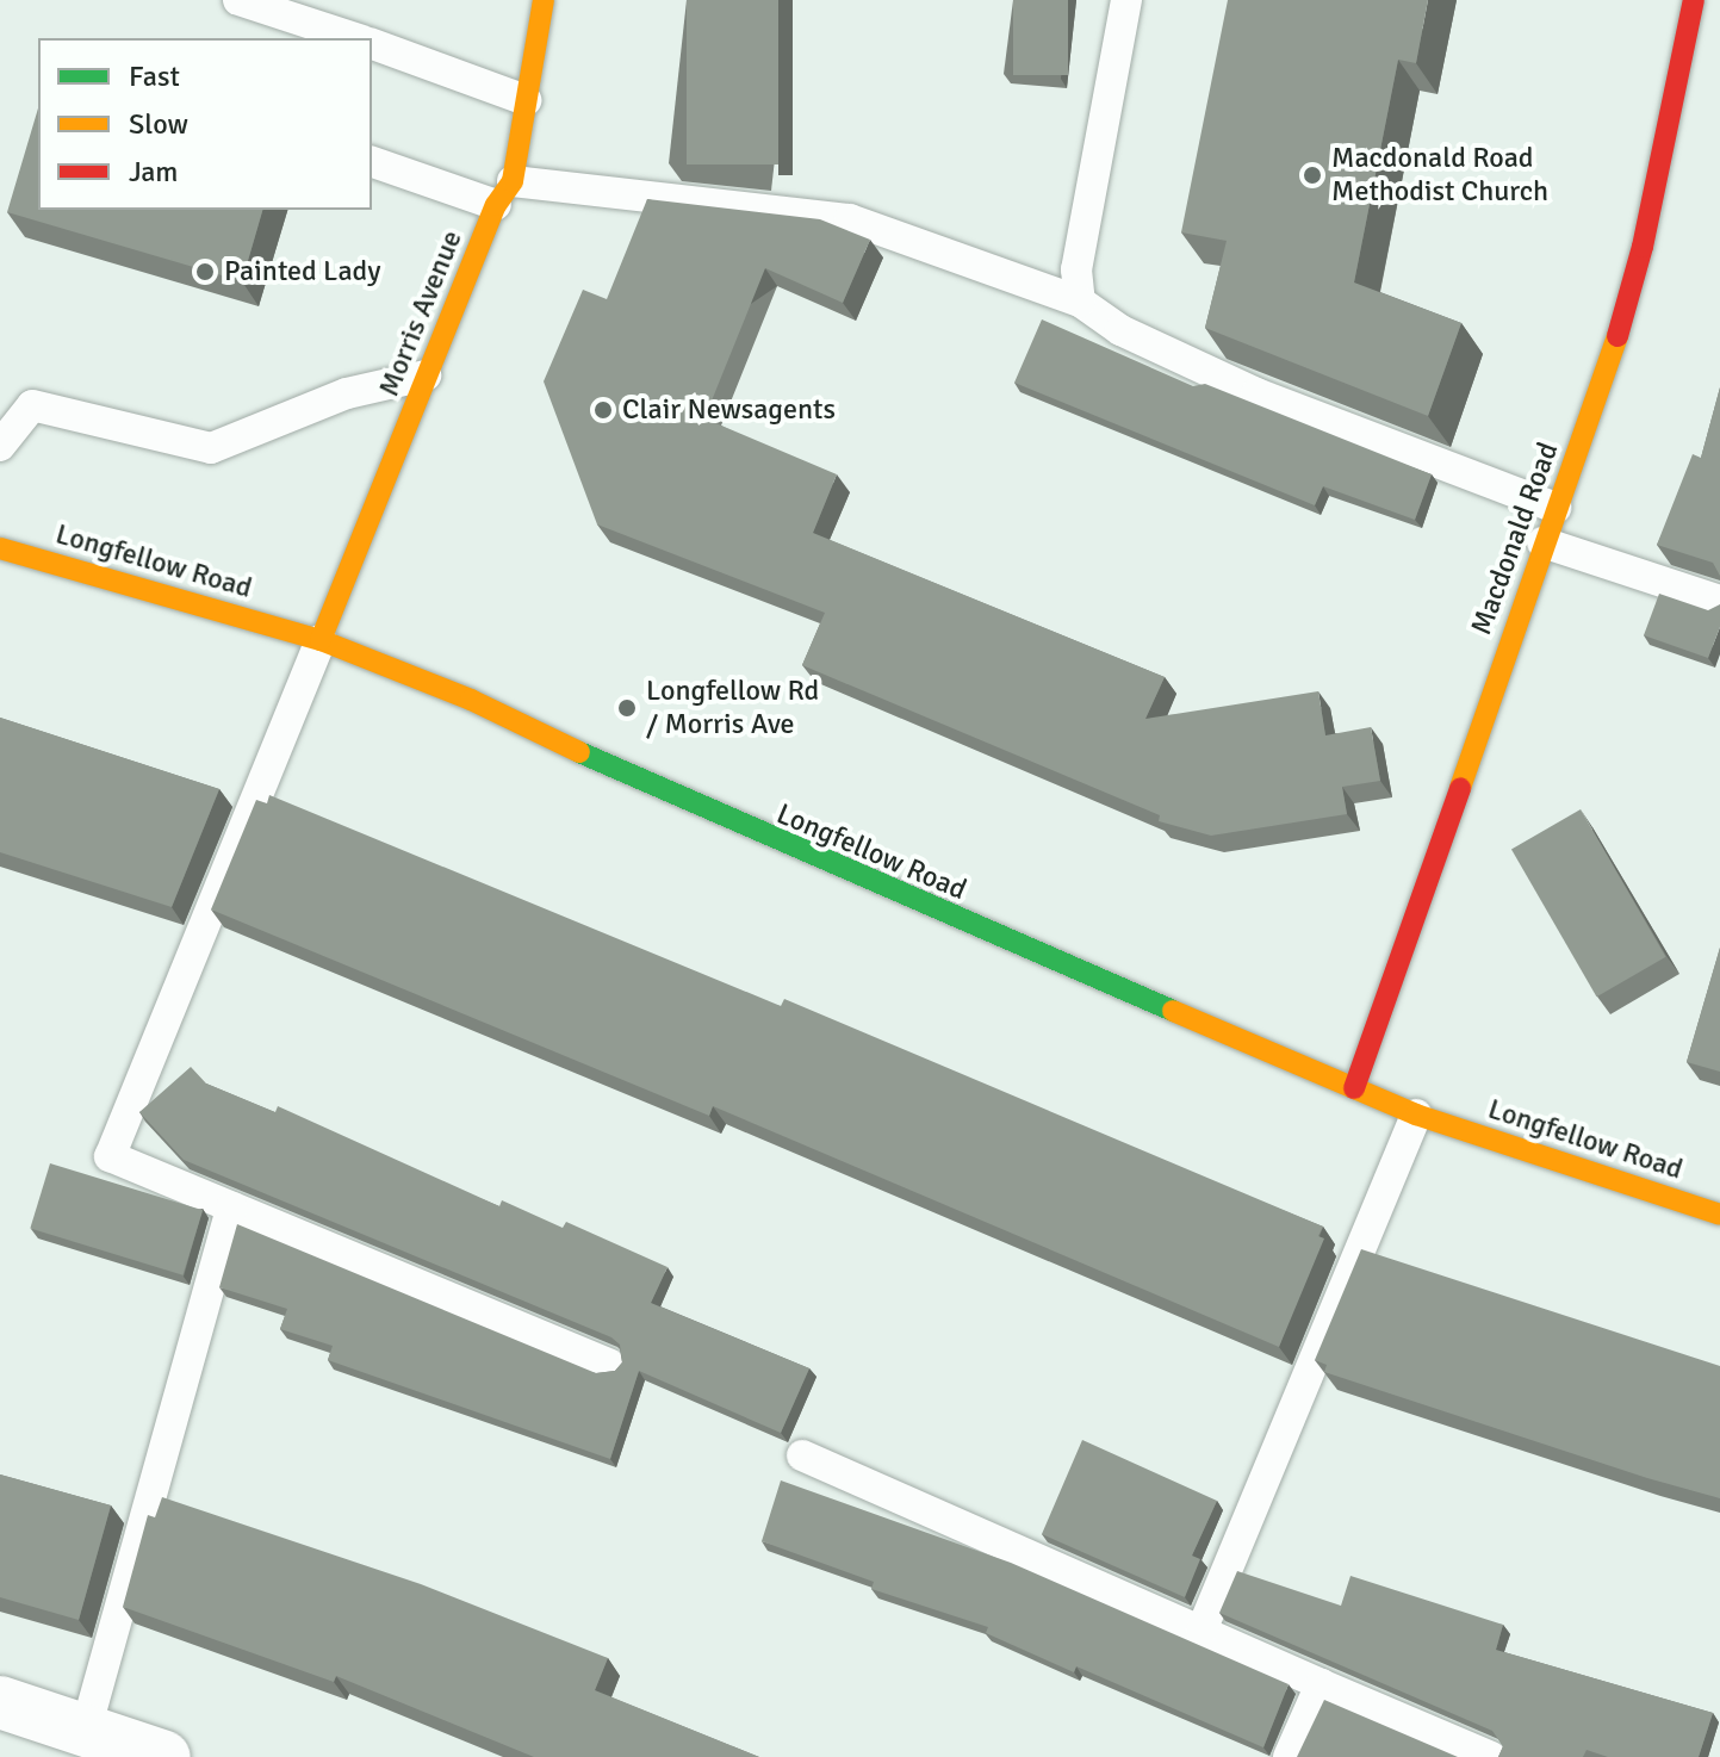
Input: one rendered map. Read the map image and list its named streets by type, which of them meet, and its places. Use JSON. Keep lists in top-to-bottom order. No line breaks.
{"streets":{"street":["Morris Avenue","Macdonald Road","Longfellow Road"]},"crossings":[["Morris Avenue","Longfellow Road"],["Macdonald Road","Longfellow Road"]],"places":["Macdonald Road Methodist Church","Painted Lady","Clair Newsagents","Longfellow Rd / Morris Ave"],"legend":["Fast","Slow","Jam"]}
